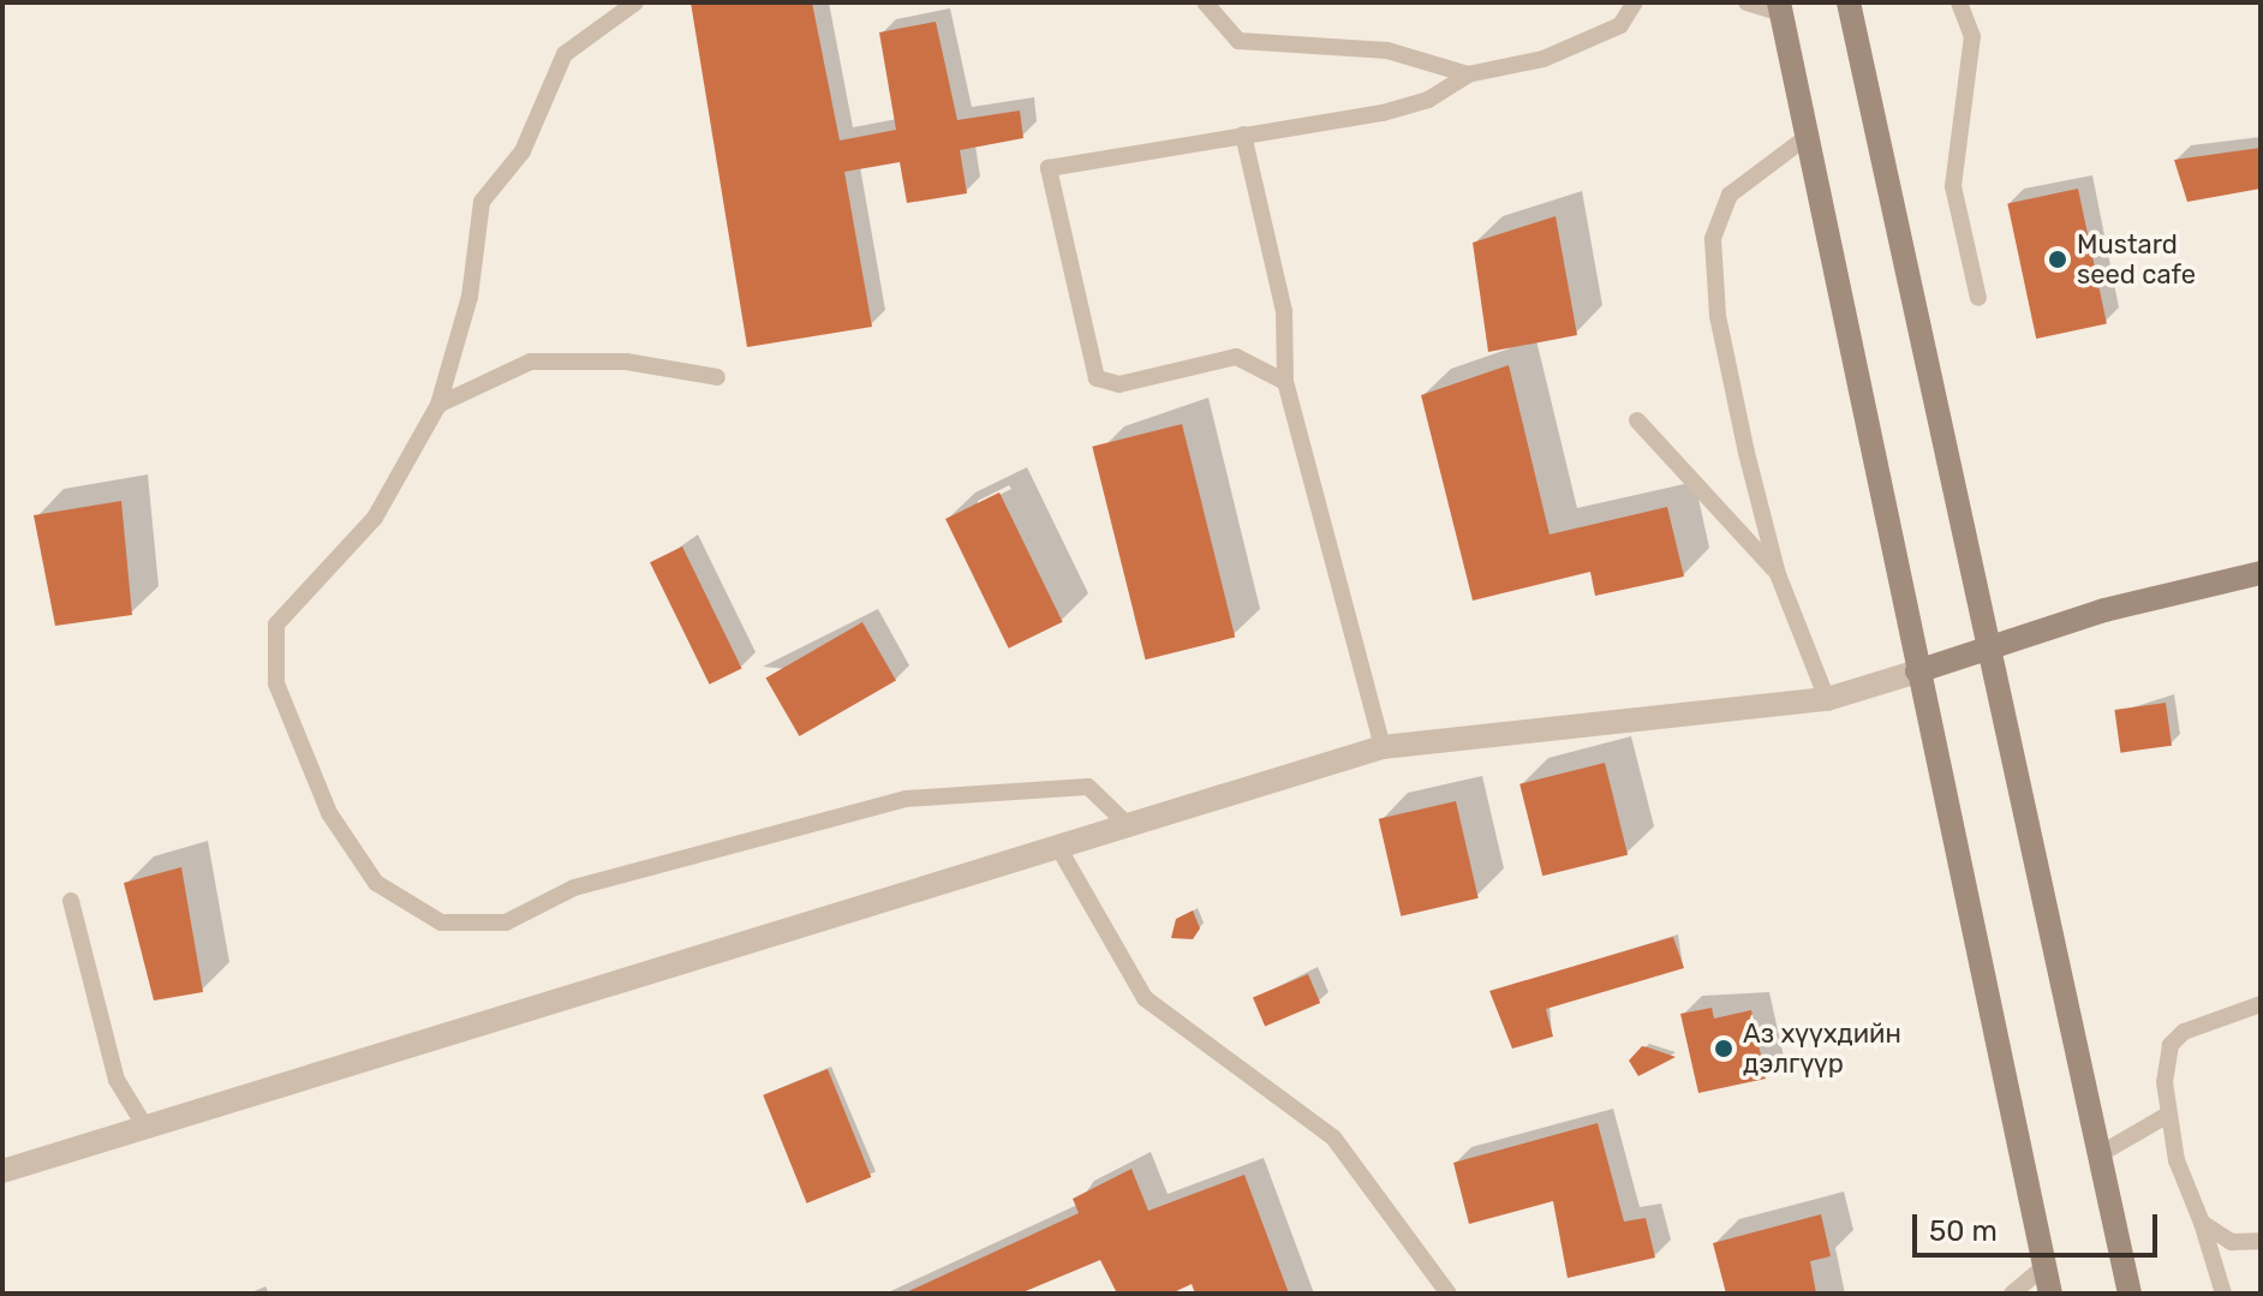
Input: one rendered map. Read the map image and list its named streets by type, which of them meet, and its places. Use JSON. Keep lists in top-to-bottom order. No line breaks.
{"places":["Mustard seed cafe","Аз хүүхдийн дэлгүүр"],"scale_bar":"50 m"}
